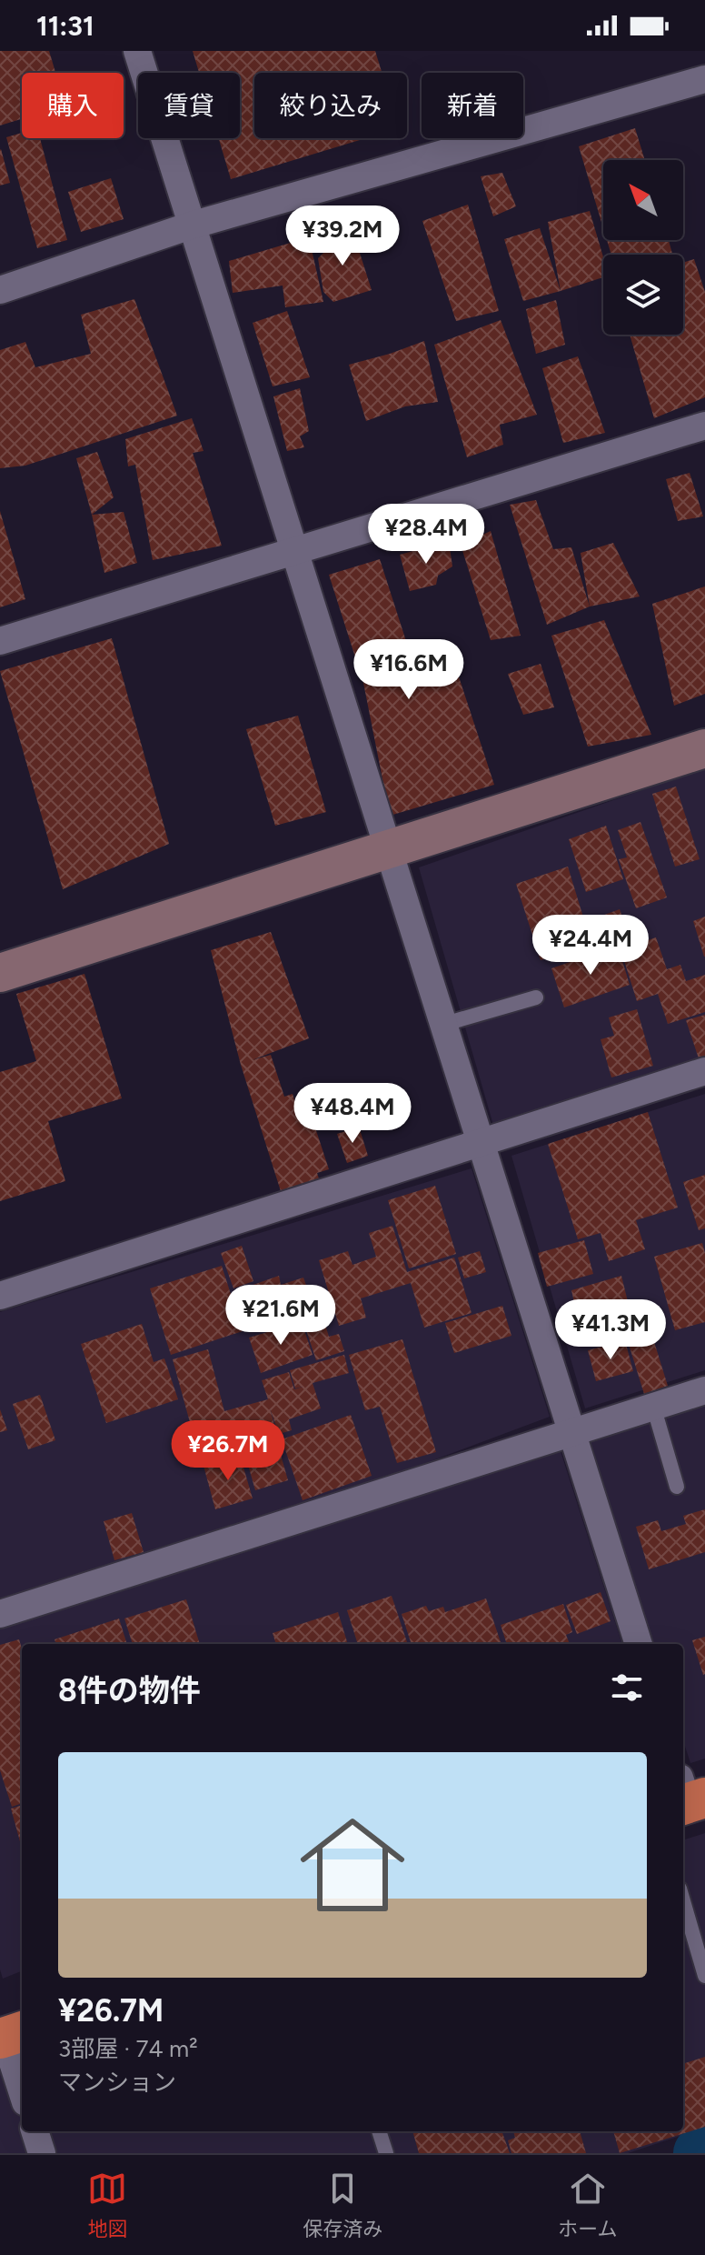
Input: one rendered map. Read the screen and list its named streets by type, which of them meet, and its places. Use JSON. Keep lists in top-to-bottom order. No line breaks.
{"north":"top left","page":{"status":"11:31","chip":["購入","賃貸","絞り込み","新着"],"price":["¥39.2M","¥28.4M","¥16.6M","¥24.4M","¥48.4M","¥21.6M","¥41.3M","¥26.7M"],"heading":"8件の物件","list":[{"name":"¥26.7M","note":"3部屋 · 74 m² · マンション"}],"tabs":["地図","保存済み","ホーム"]}}
